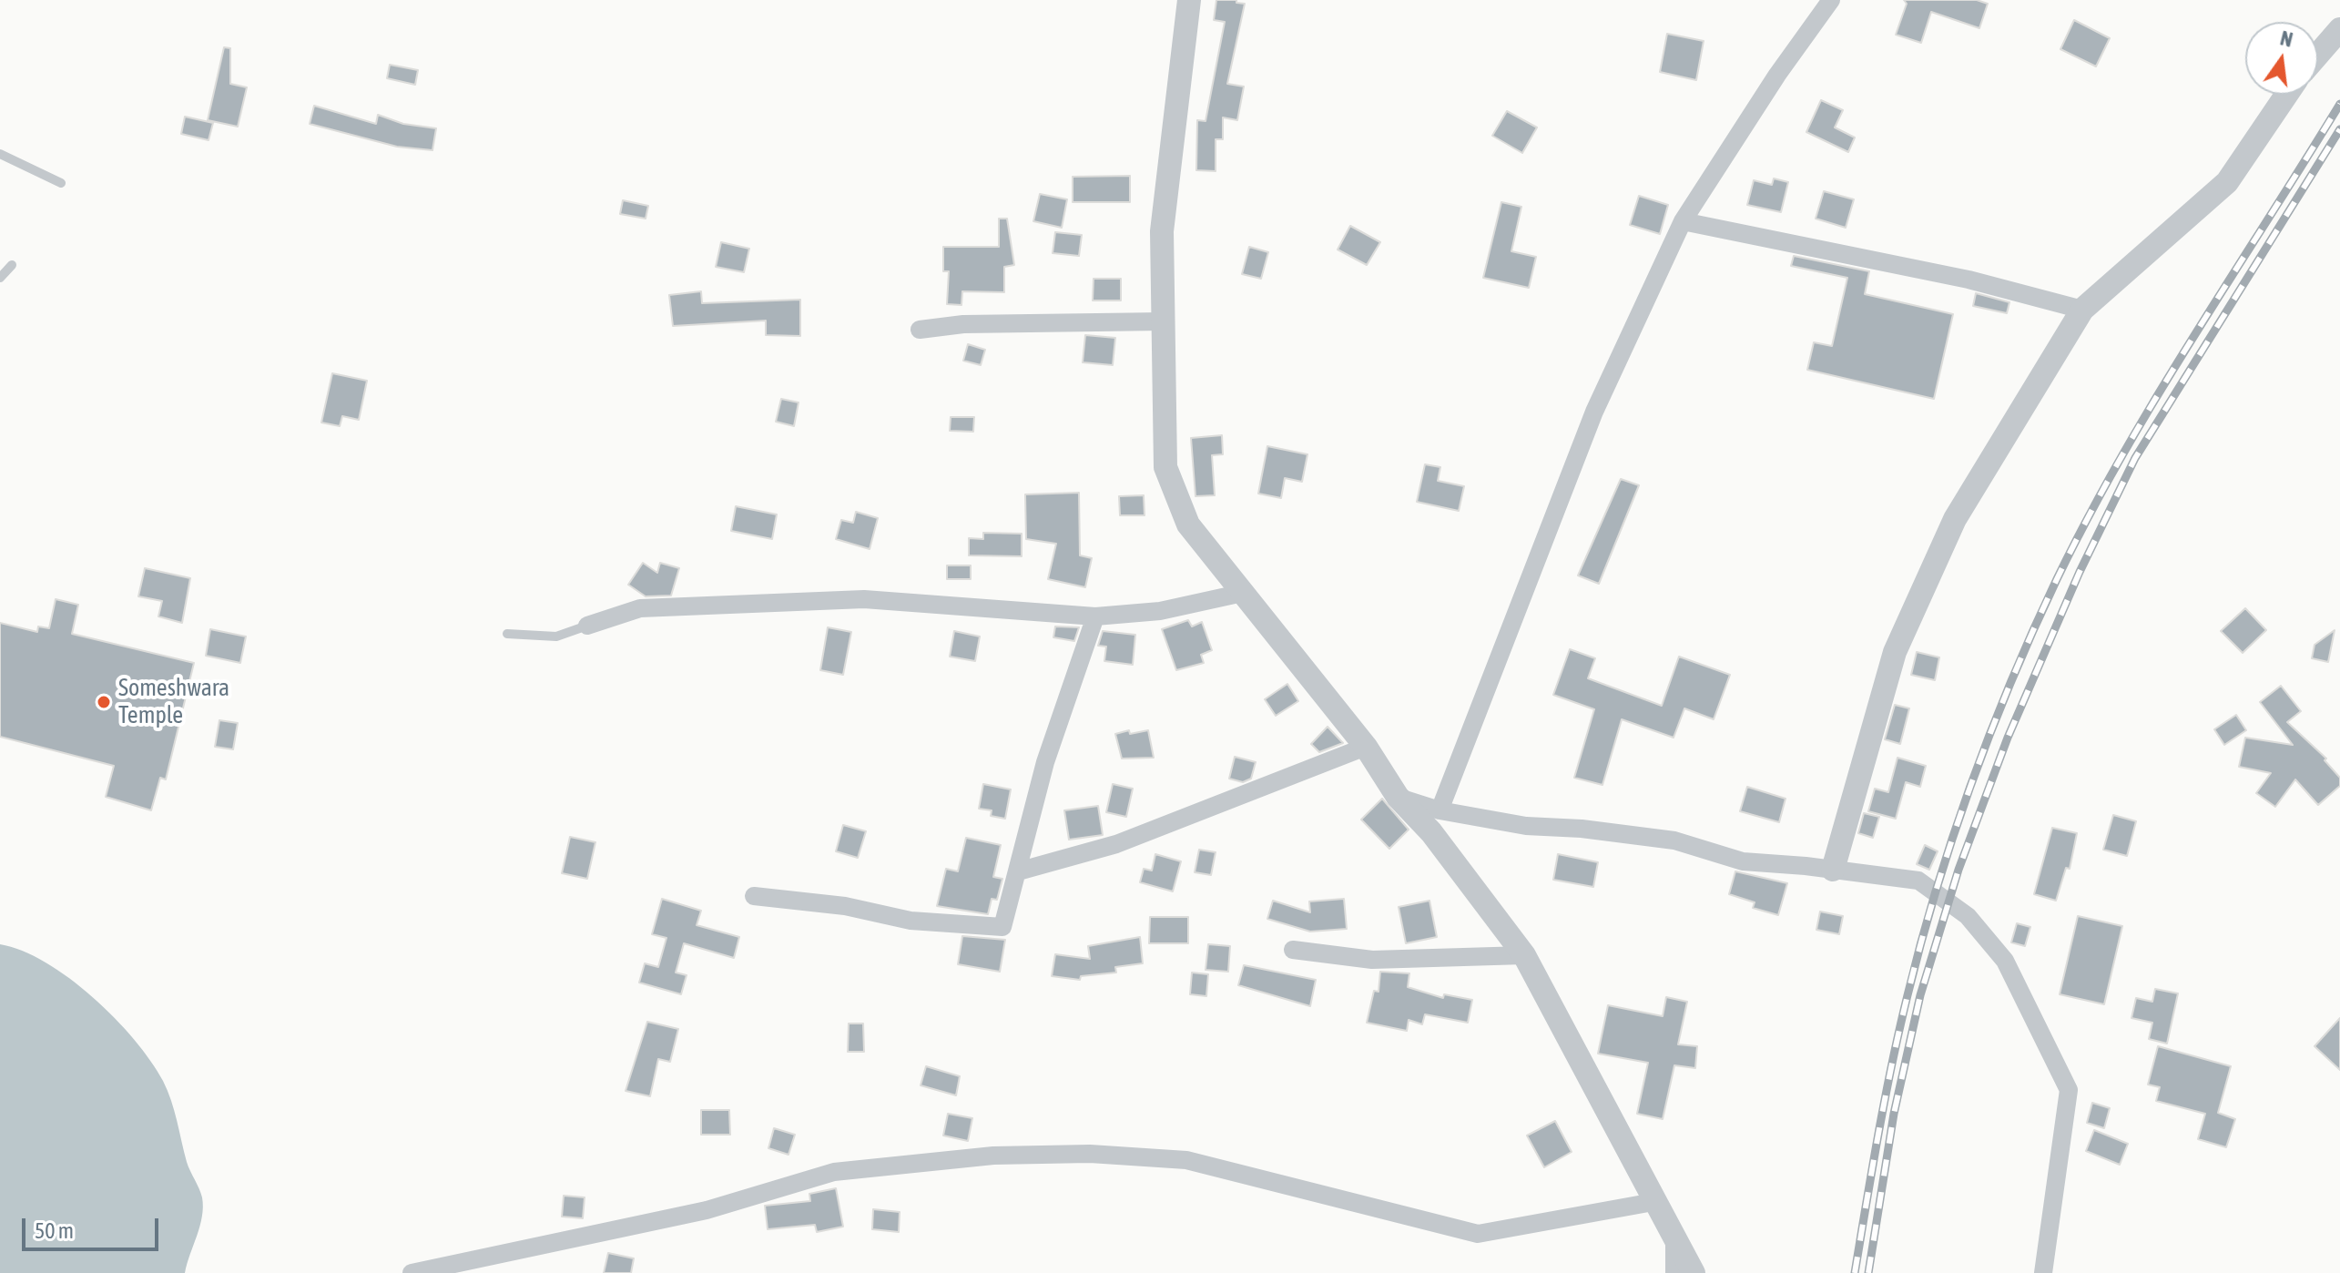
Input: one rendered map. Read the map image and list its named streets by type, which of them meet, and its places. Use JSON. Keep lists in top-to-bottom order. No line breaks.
{"places":["Someshwara Temple"],"scale_bar":"50 m","north":"top"}
